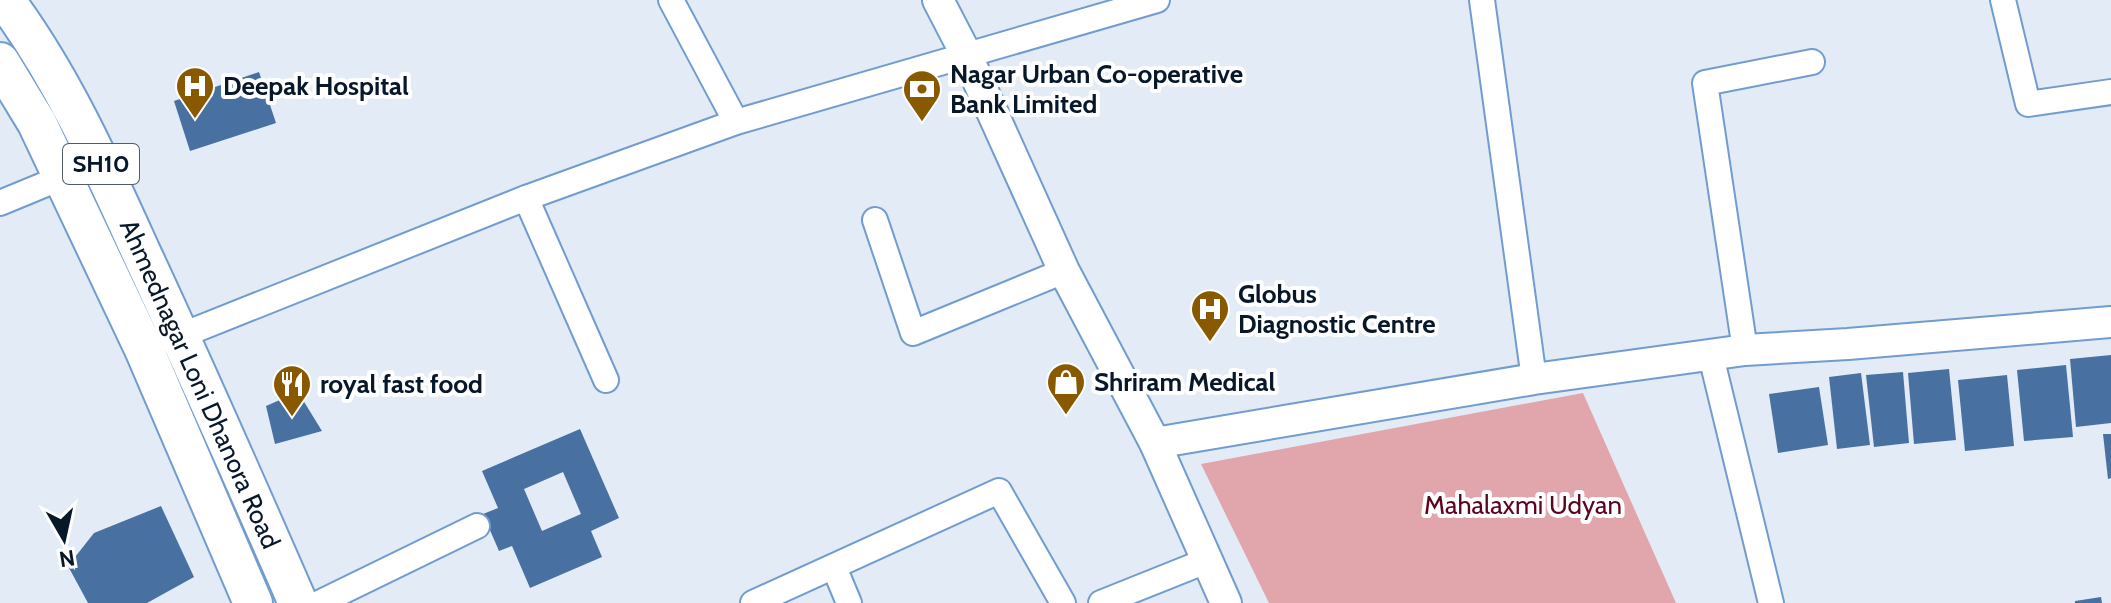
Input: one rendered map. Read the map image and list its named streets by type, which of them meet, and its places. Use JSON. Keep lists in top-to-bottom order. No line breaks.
{"streets":{"main road":["SH10","Ahmednagar Loni Dhanora Road"]},"parks":["Mahalaxmi Udyan"],"places":{"hospital":["Deepak Hospital","Globus Diagnostic Centre"],"bank":["Nagar Urban Co-operative Bank Limited"],"shop":["Shriram Medical"],"restaurant":["royal fast food"]},"north":"bottom"}
